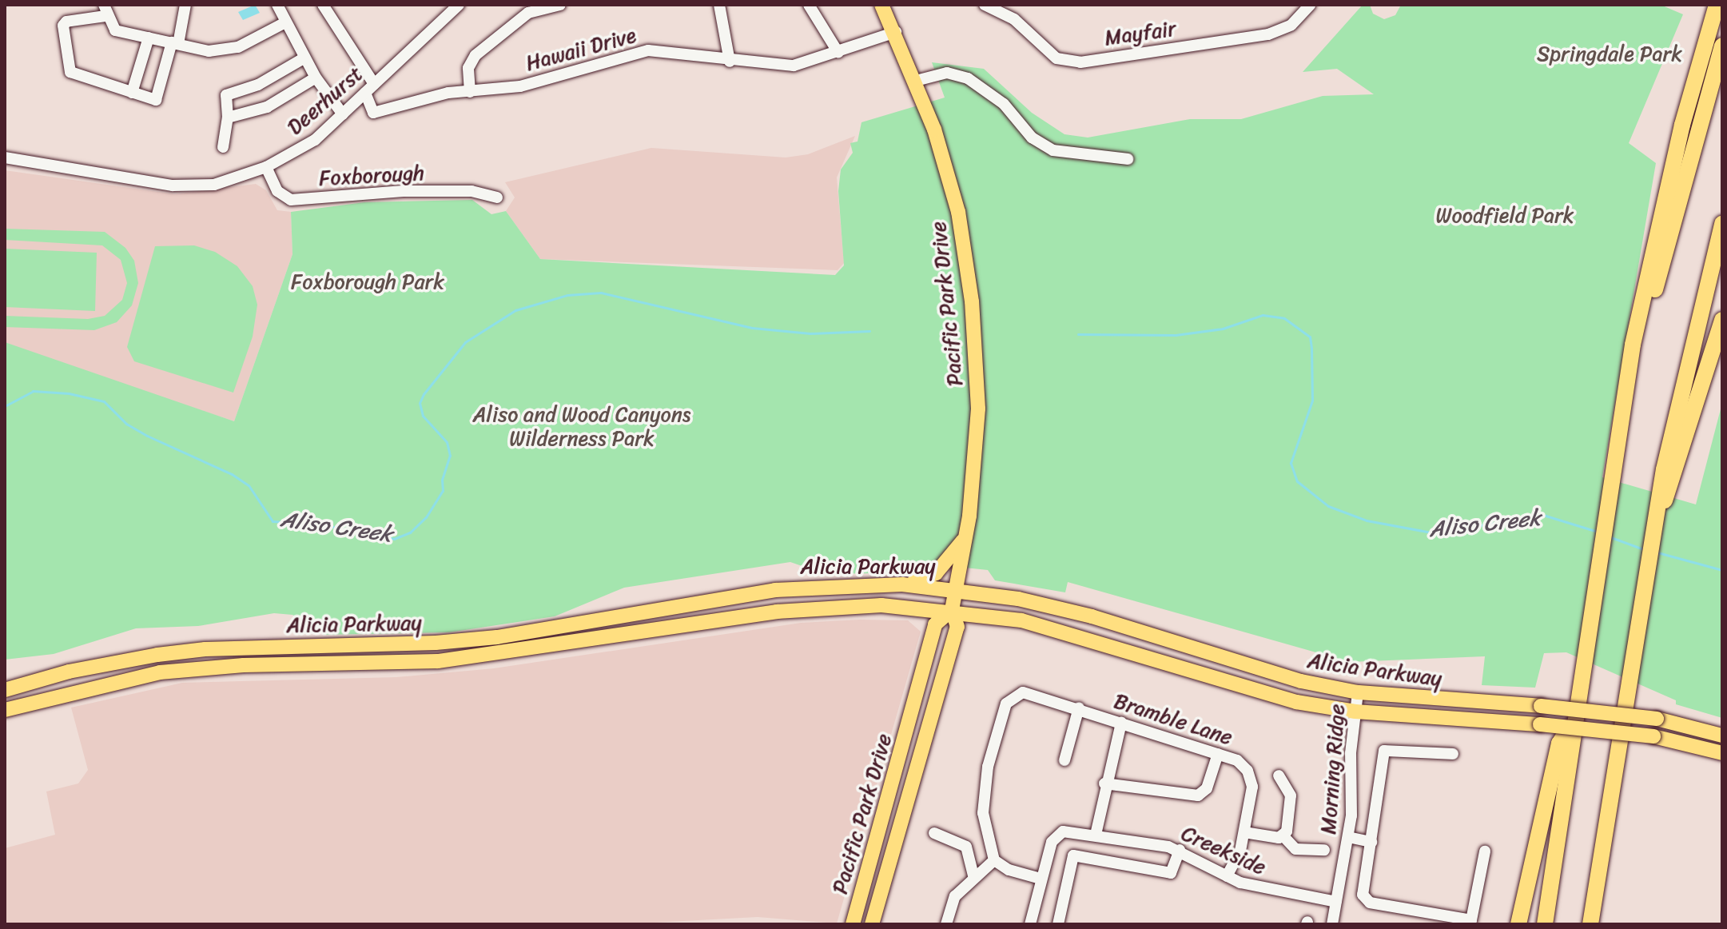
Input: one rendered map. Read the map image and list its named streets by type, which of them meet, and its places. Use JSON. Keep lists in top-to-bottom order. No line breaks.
{"streets":{"main road":["Pacific Park Drive","Alicia Parkway"],"street":["Mayfair","Hawaii Drive","Deerhurst","Foxborough","Bramble Lane","Morning Ridge","Creekside"]},"crossings":[["Hawaii Drive","Deerhurst"],["Hawaii Drive","Pacific Park Drive"],["Deerhurst","Foxborough"],["Pacific Park Drive","Alicia Parkway"],["Alicia Parkway","Morning Ridge"],["Bramble Lane","Creekside"],["Morning Ridge","Creekside"]],"water":["Aliso Creek"],"parks":["Springdale Park","Woodfield Park","Foxborough Park","Aliso and Wood Canyons Wilderness Park"]}
